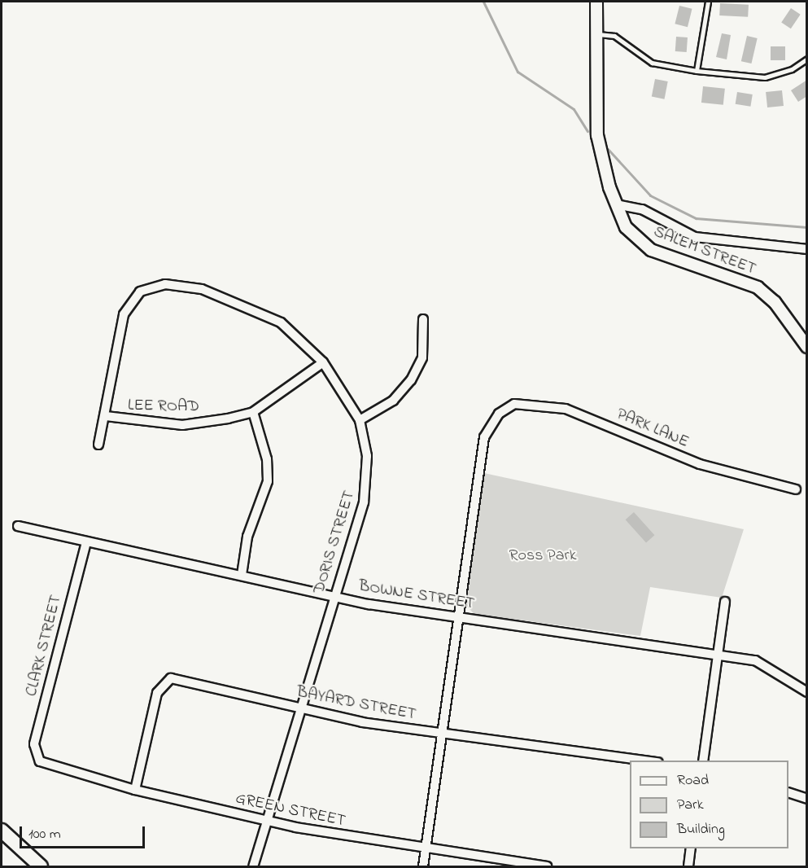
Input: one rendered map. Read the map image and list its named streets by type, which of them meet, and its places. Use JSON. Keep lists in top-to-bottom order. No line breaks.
{"streets":{"street":["SALEM STREET","LEE ROAD","PARK LANE","DORIS STREET","BOWNE STREET","CLARK STREET","BAYARD STREET","GREEN STREET"]},"crossings":[["LEE ROAD","DORIS STREET"],["PARK LANE","BOWNE STREET"],["DORIS STREET","BOWNE STREET"],["DORIS STREET","BAYARD STREET"],["DORIS STREET","GREEN STREET"],["BOWNE STREET","CLARK STREET"],["CLARK STREET","GREEN STREET"],["BAYARD STREET","GREEN STREET"]],"parks":["Ross Park"],"legend":["Road","Park","Building"],"scale_bar":"100 m"}
